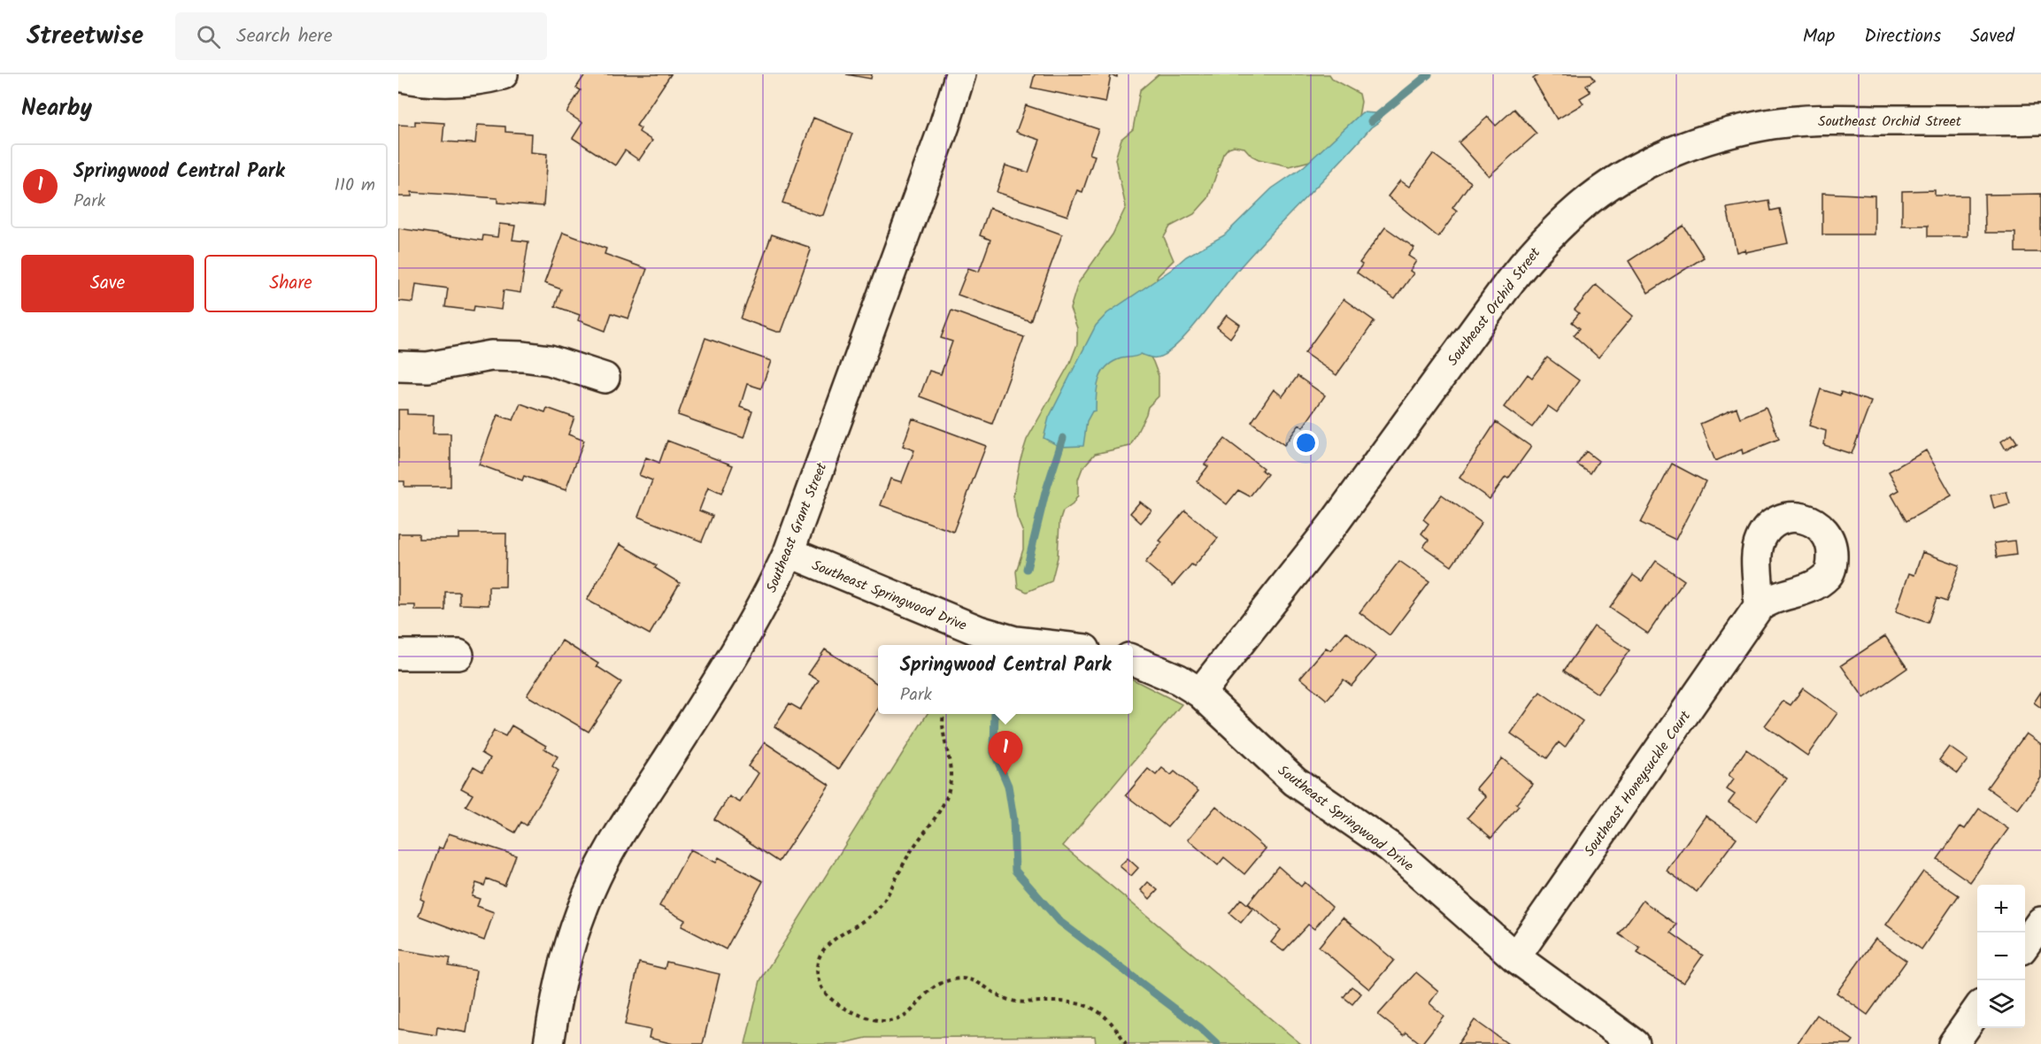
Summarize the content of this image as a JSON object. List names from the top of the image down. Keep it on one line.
{"streets":{"street":["Southeast Orchid Street","Southeast Grant Street","Southeast Springwood Drive","Southeast Honeysuckle Court"]},"crossings":[["Southeast Orchid Street","Southeast Springwood Drive"],["Southeast Grant Street","Southeast Springwood Drive"],["Southeast Springwood Drive","Southeast Honeysuckle Court"]],"page":{"header":"Streetwise","search":"Search here","nav":["Map","Directions","Saved"],"heading":"Nearby","list":[{"mark":"1","name":"Springwood Central Park","note":"Park","value":"110 m"}],"buttons":["Save","Share"],"popup":["Springwood Central Park","Park"],"pins":"1","map_buttons":["+","−"]}}
